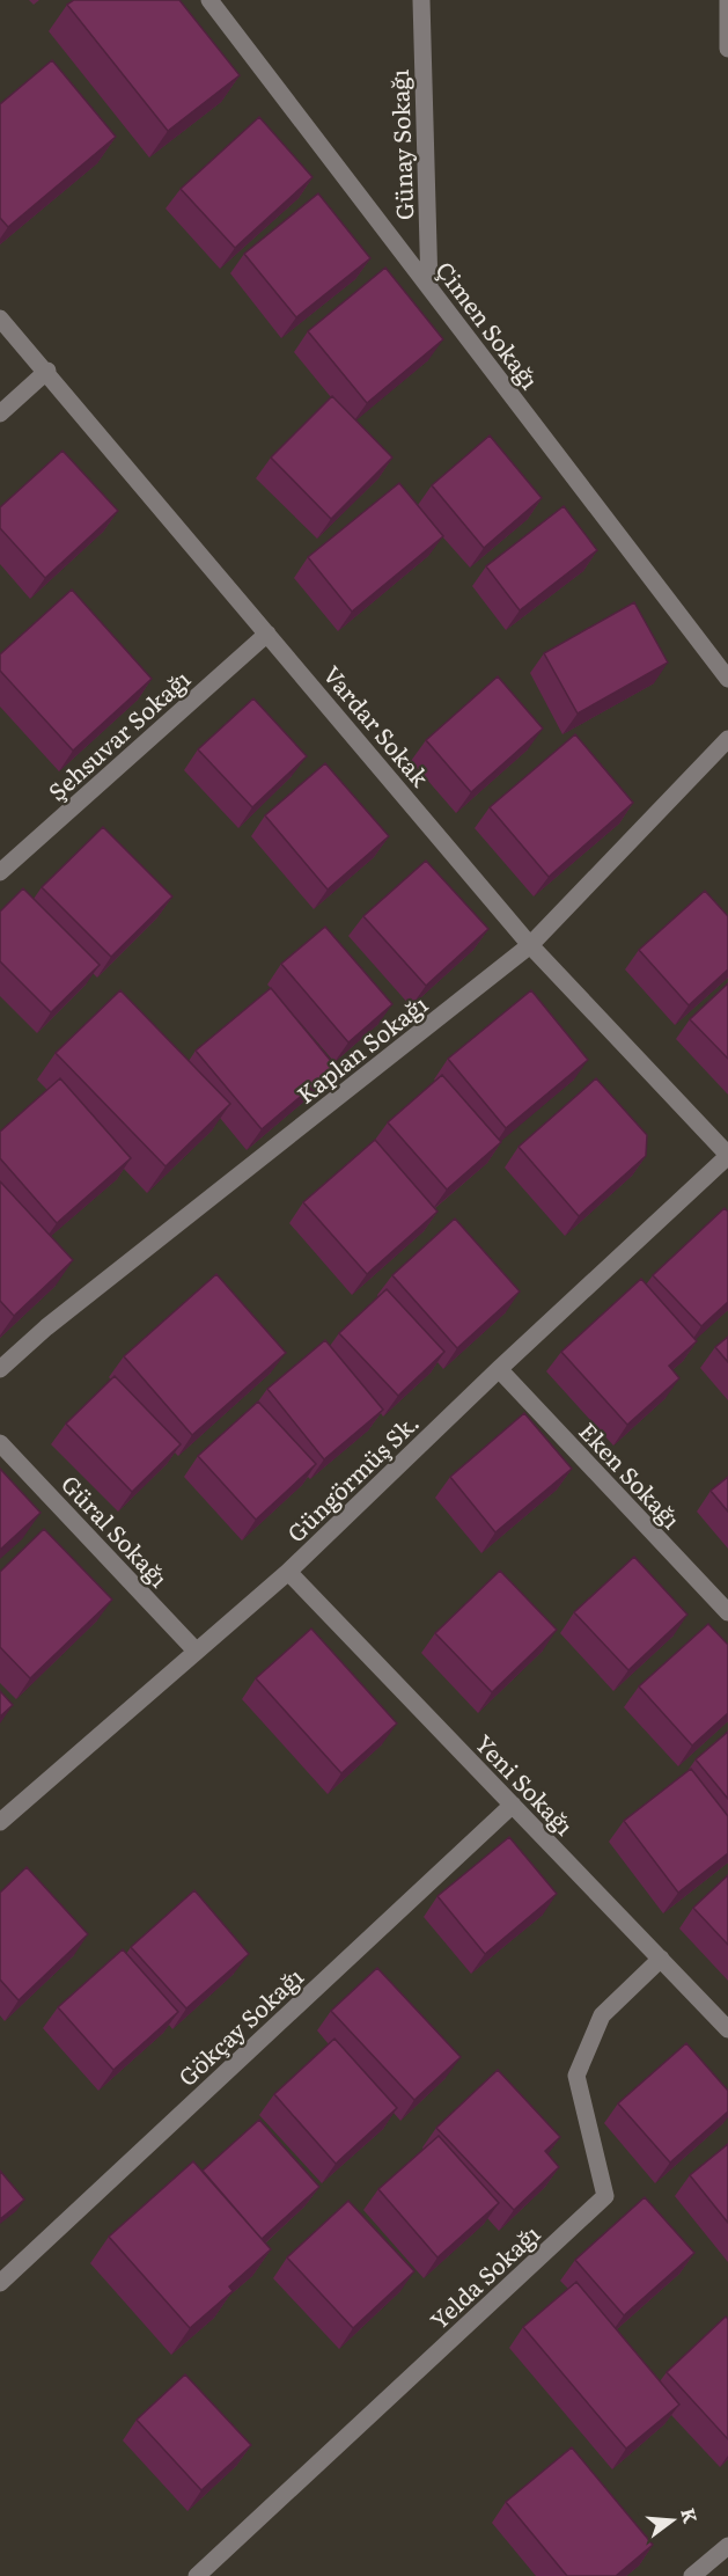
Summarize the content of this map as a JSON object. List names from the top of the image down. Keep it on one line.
{"streets":{"street":["Günay Sokağı","Çimen Sokağı","Vardar Sokak","Şehsuvar Sokağı","Kaplan Sokağı","Eken Sokağı","Güngörmüş Sk.","Güral Sokağı","Yeni Sokağı","Gökçay Sokağı","Yelda Sokağı"]},"crossings":[["Günay Sokağı","Çimen Sokağı"],["Vardar Sokak","Şehsuvar Sokağı"],["Vardar Sokak","Kaplan Sokağı"],["Vardar Sokak","Güngörmüş Sk."],["Eken Sokağı","Güngörmüş Sk."],["Güngörmüş Sk.","Güral Sokağı"],["Güngörmüş Sk.","Yeni Sokağı"],["Yeni Sokağı","Gökçay Sokağı"],["Yeni Sokağı","Yelda Sokağı"]],"north":"right"}
